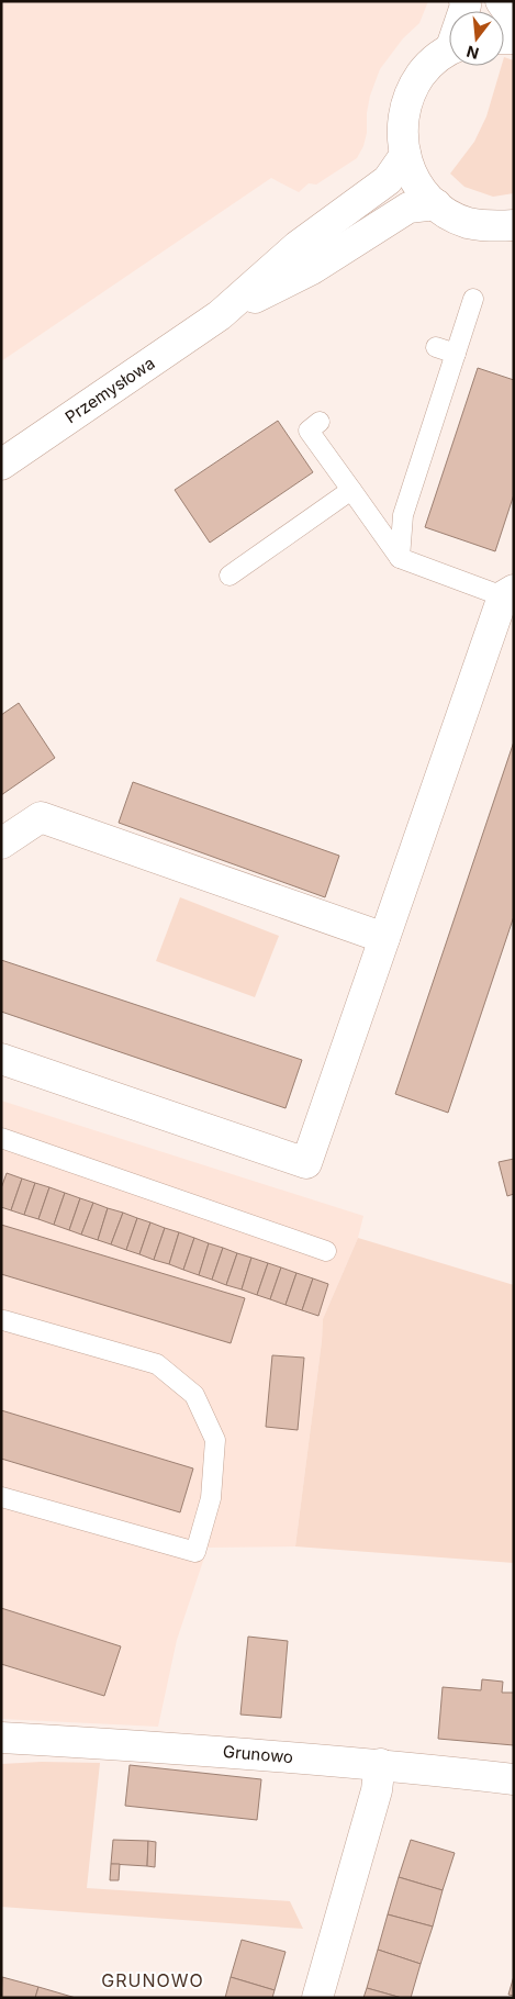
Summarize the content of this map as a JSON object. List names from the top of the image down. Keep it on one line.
{"streets":{"street":["Przemysłowa","Grunowo"]},"districts":["GRUNOWO"],"north":"bottom"}
